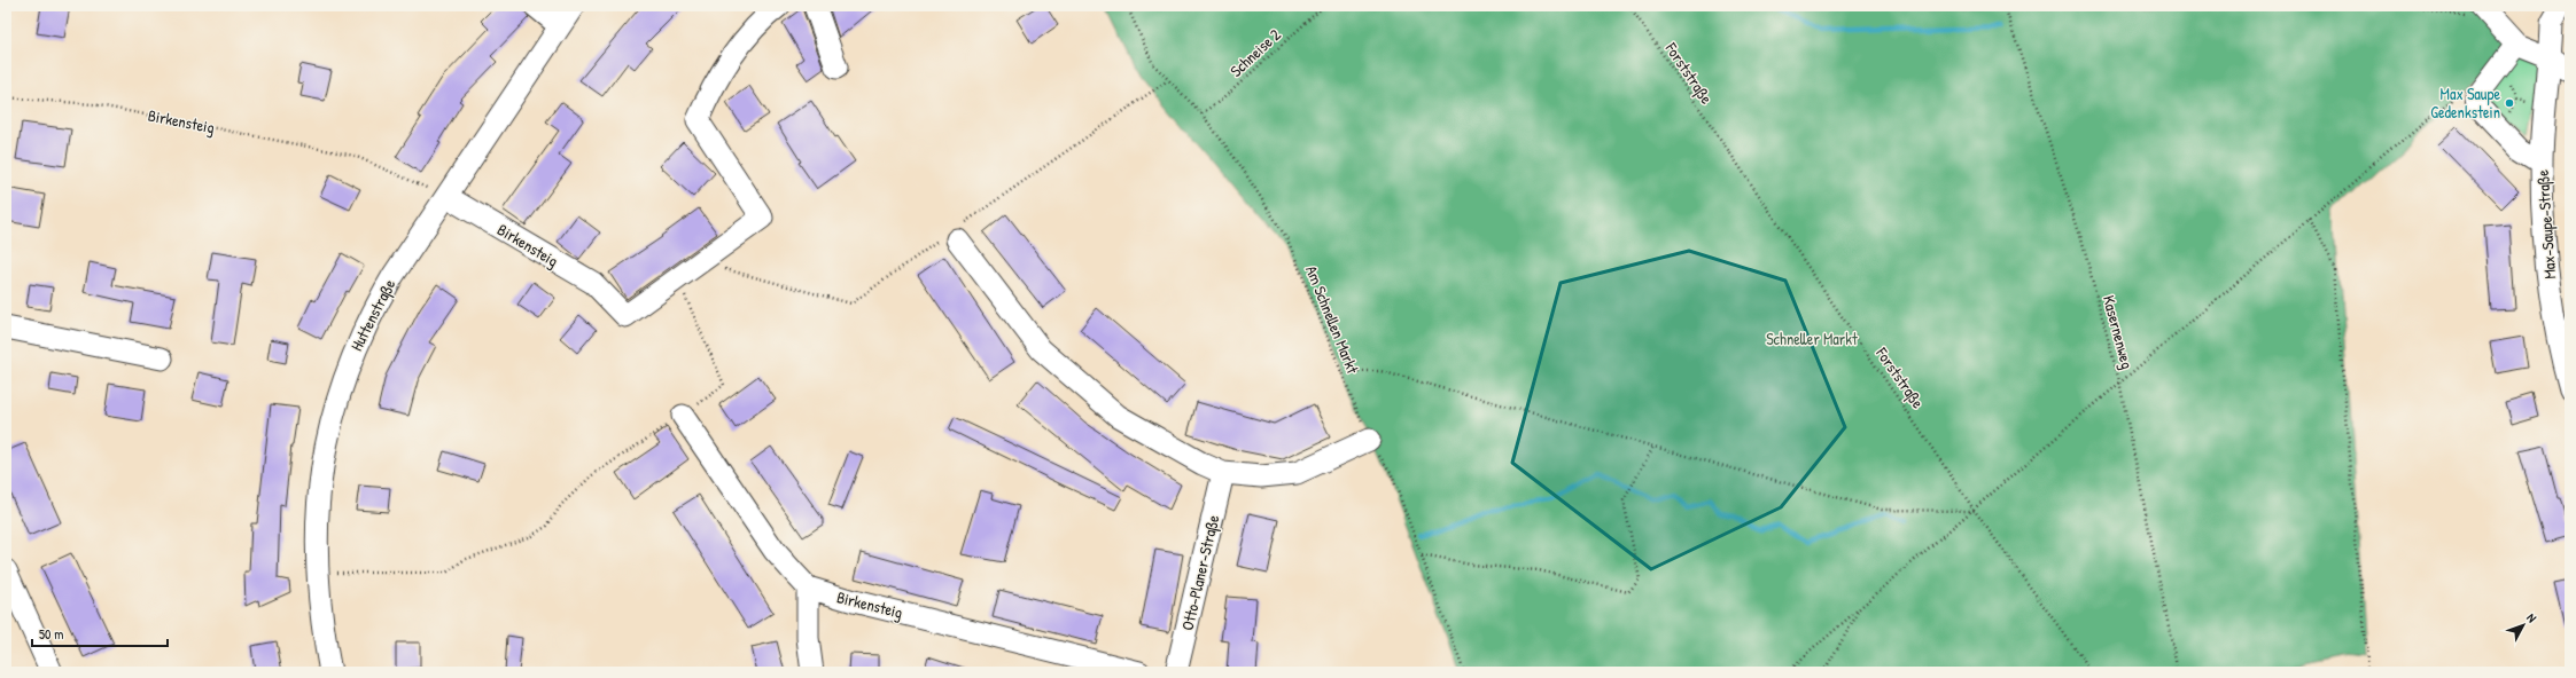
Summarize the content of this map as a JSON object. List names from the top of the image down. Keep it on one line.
{"streets":{"street":["Birkensteig","Max-Saupe-Straße","Huttenstraße","Otto-Planer-Straße"],"path":["Schneise 2","Forststraße","Am Schnellen Markt","Kasernenweg"]},"crossings":[["Schneise 2","Am Schnellen Markt"],["Birkensteig","Huttenstraße"]],"parks":["Schneller Markt"],"places":["Max Saupe Gedenkstein"],"scale_bar":"50 m","north":"top right"}
